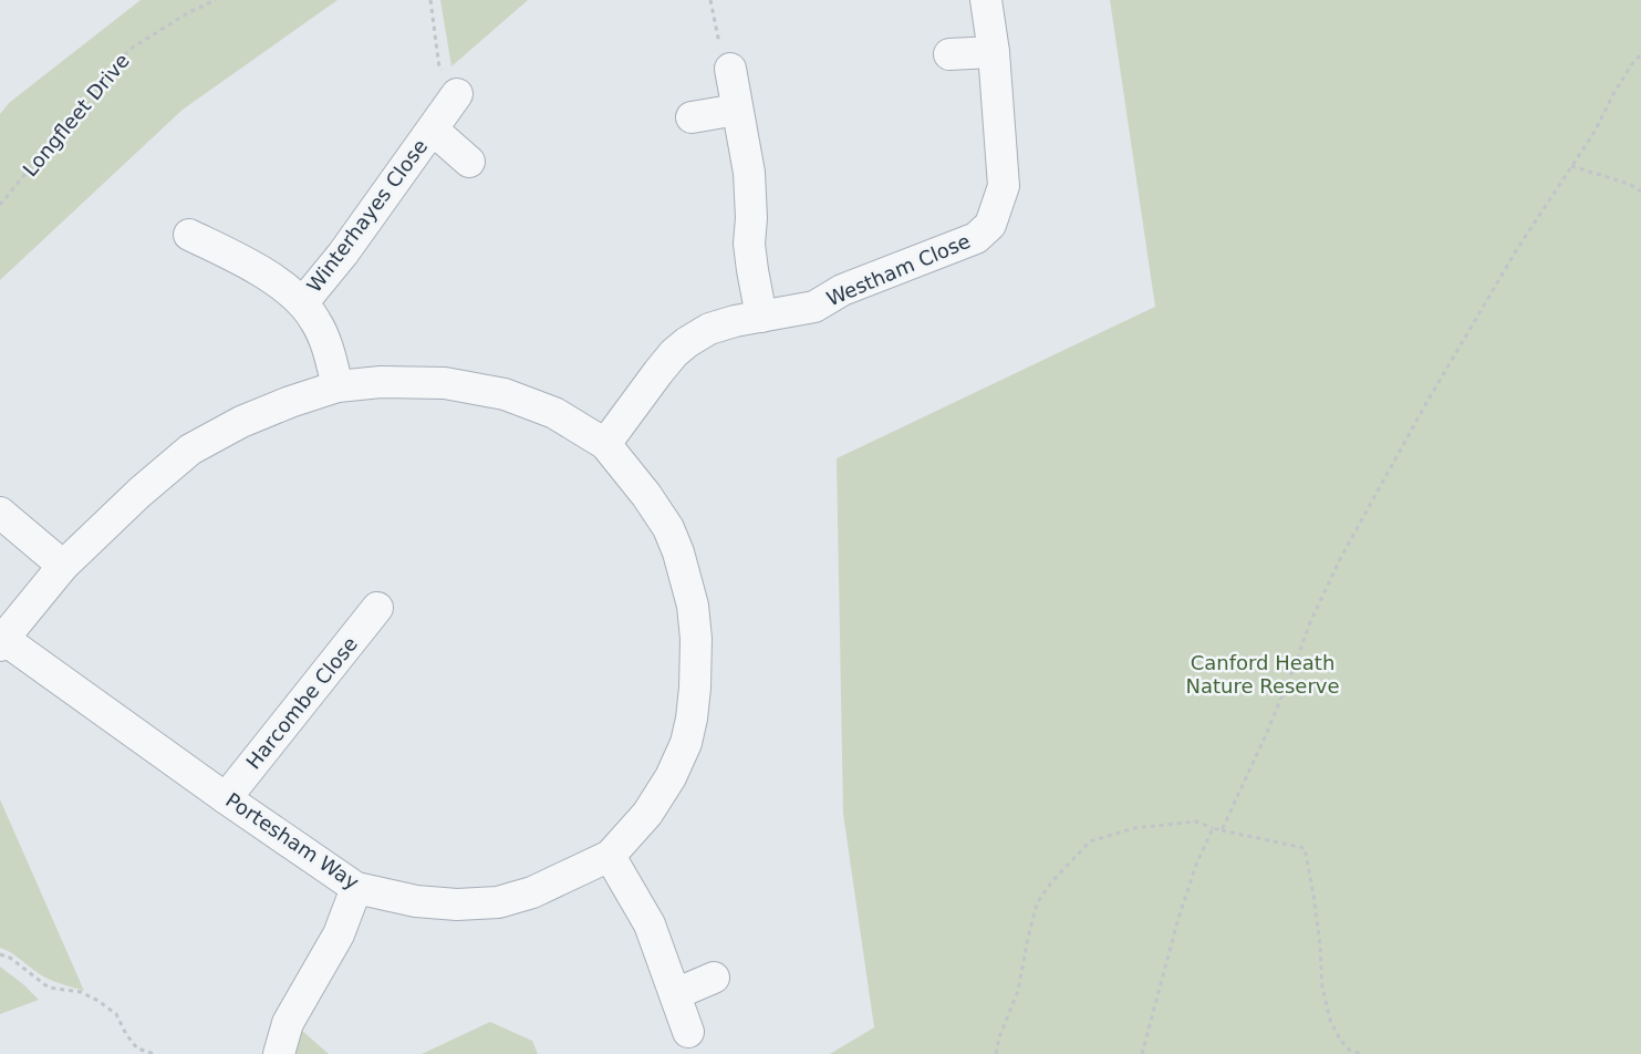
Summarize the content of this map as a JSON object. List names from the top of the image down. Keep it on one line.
{"streets":{"street":["Winterhayes Close","Westham Close","Harcombe Close","Portesham Way"],"path":["Longfleet Drive"]},"crossings":[["Winterhayes Close","Portesham Way"],["Westham Close","Portesham Way"],["Harcombe Close","Portesham Way"]],"parks":["Canford Heath Nature Reserve"]}
